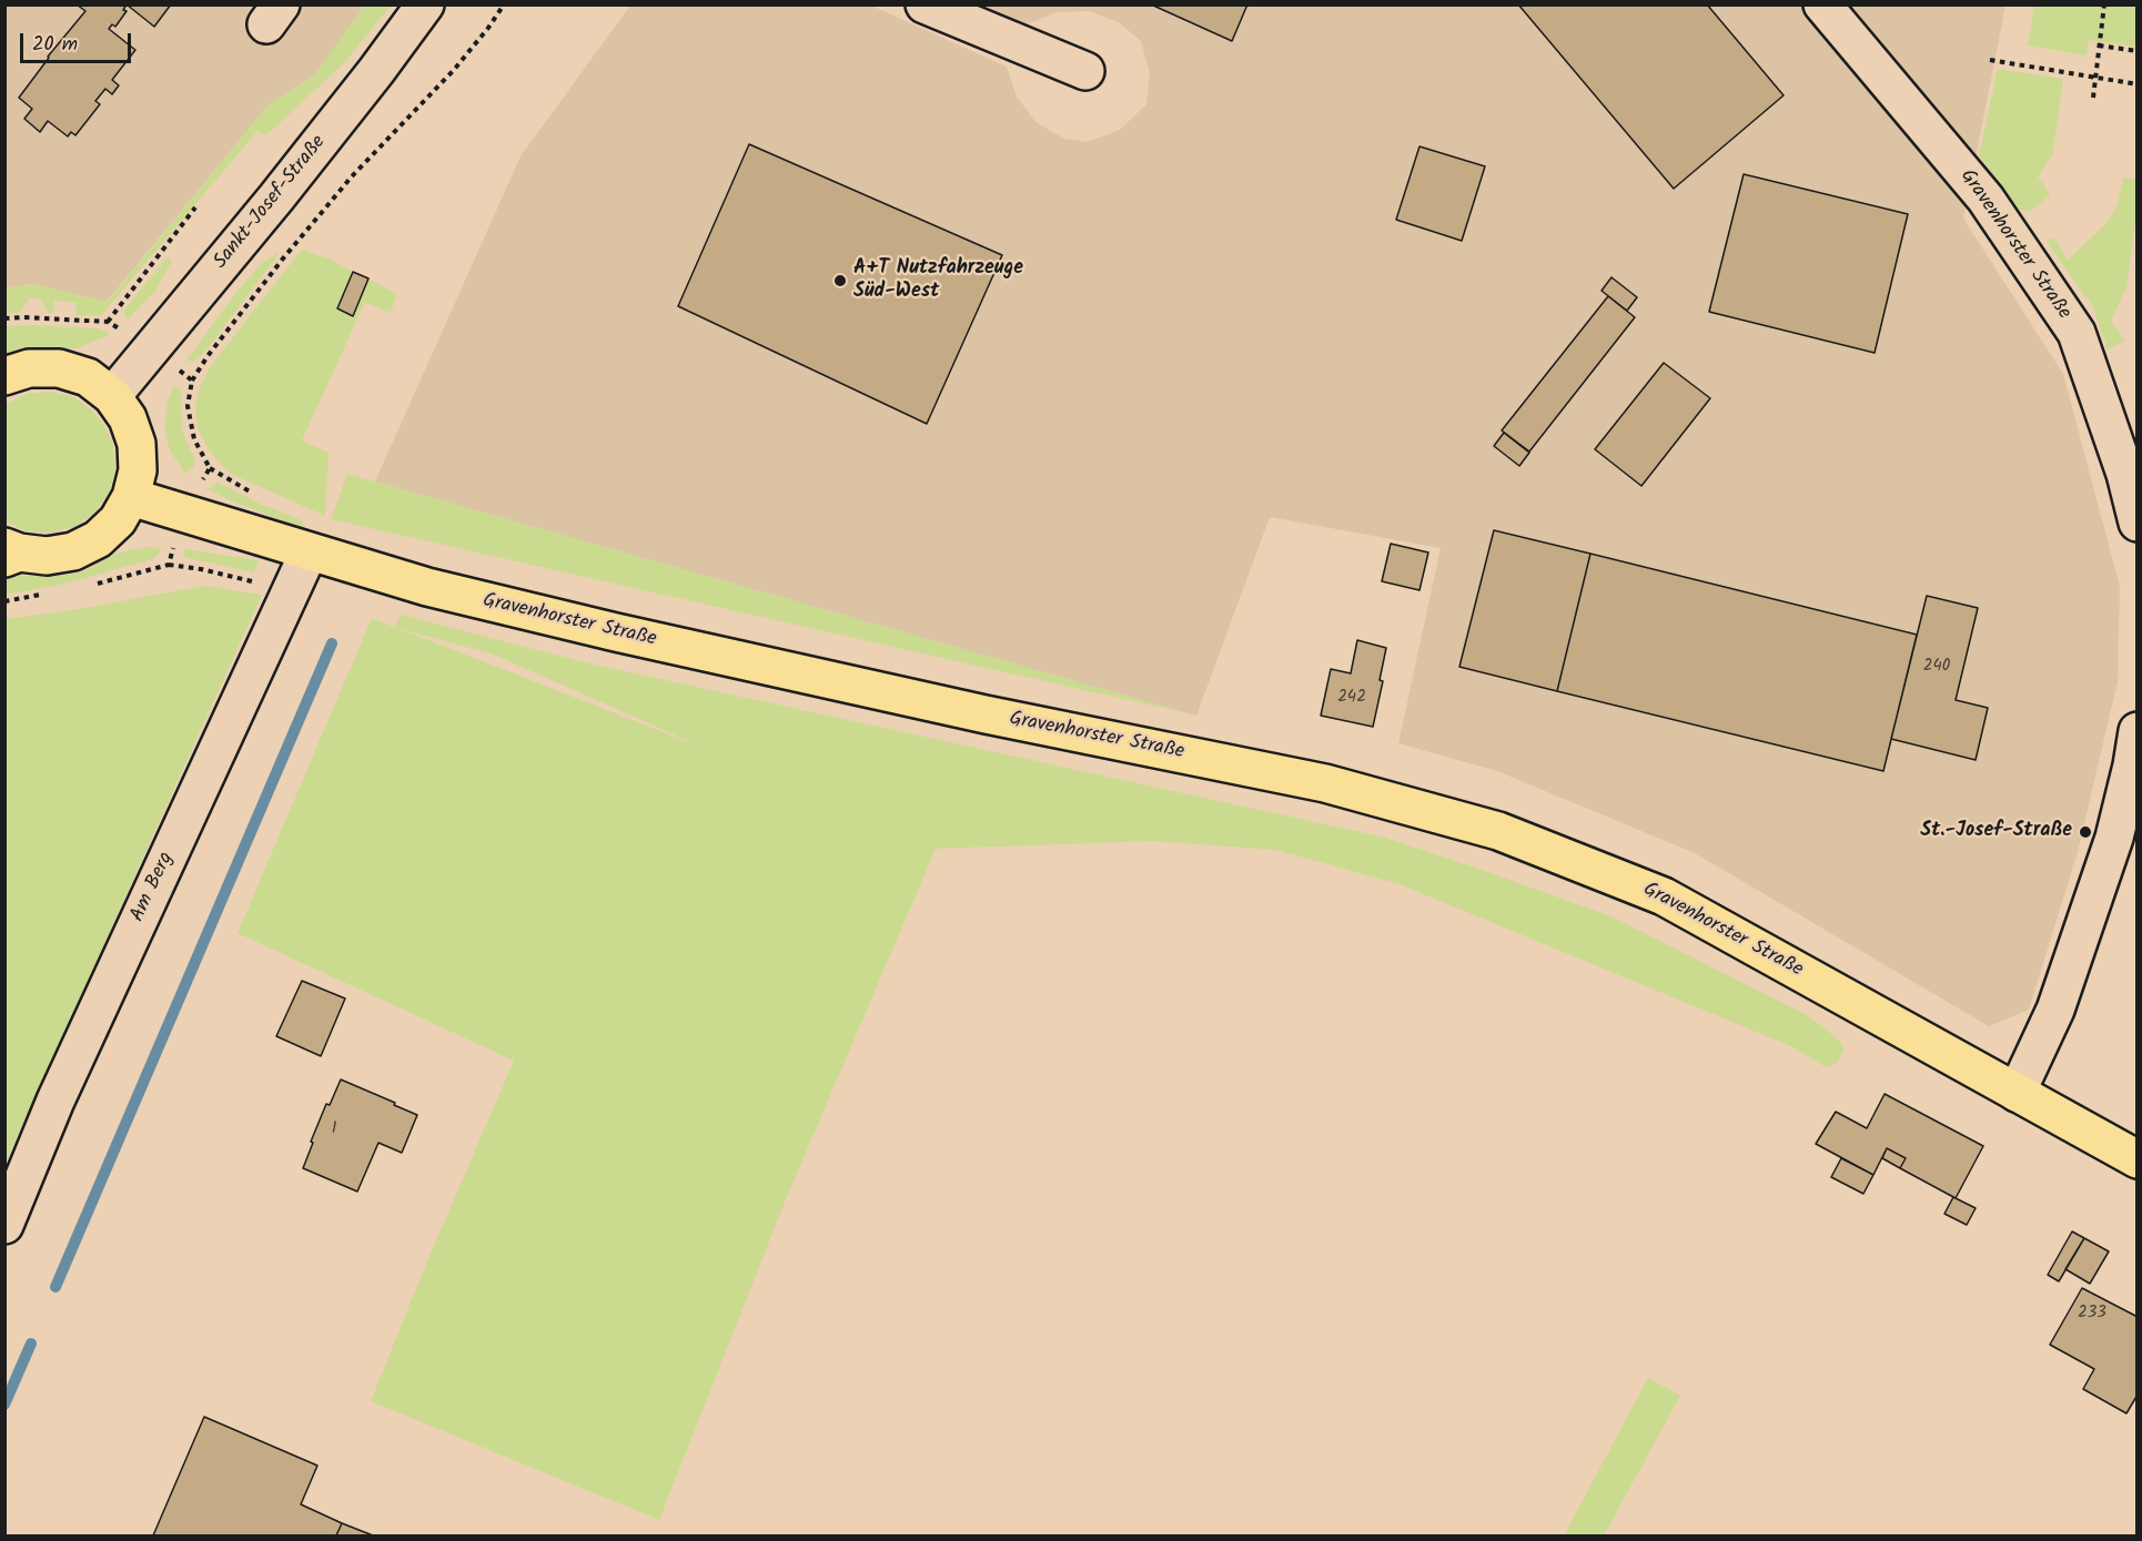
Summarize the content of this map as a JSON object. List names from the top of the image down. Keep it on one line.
{"streets":{"main road":["Gravenhorster Straße"],"street":["Sankt-Josef-Straße","Am Berg"]},"crossings":[["Gravenhorster Straße","Am Berg"]],"places":["A+T Nutzfahrzeuge Süd-West","St.-Josef-Straße"],"house_numbers":["240","242","1","233"],"scale_bar":"20 m"}
